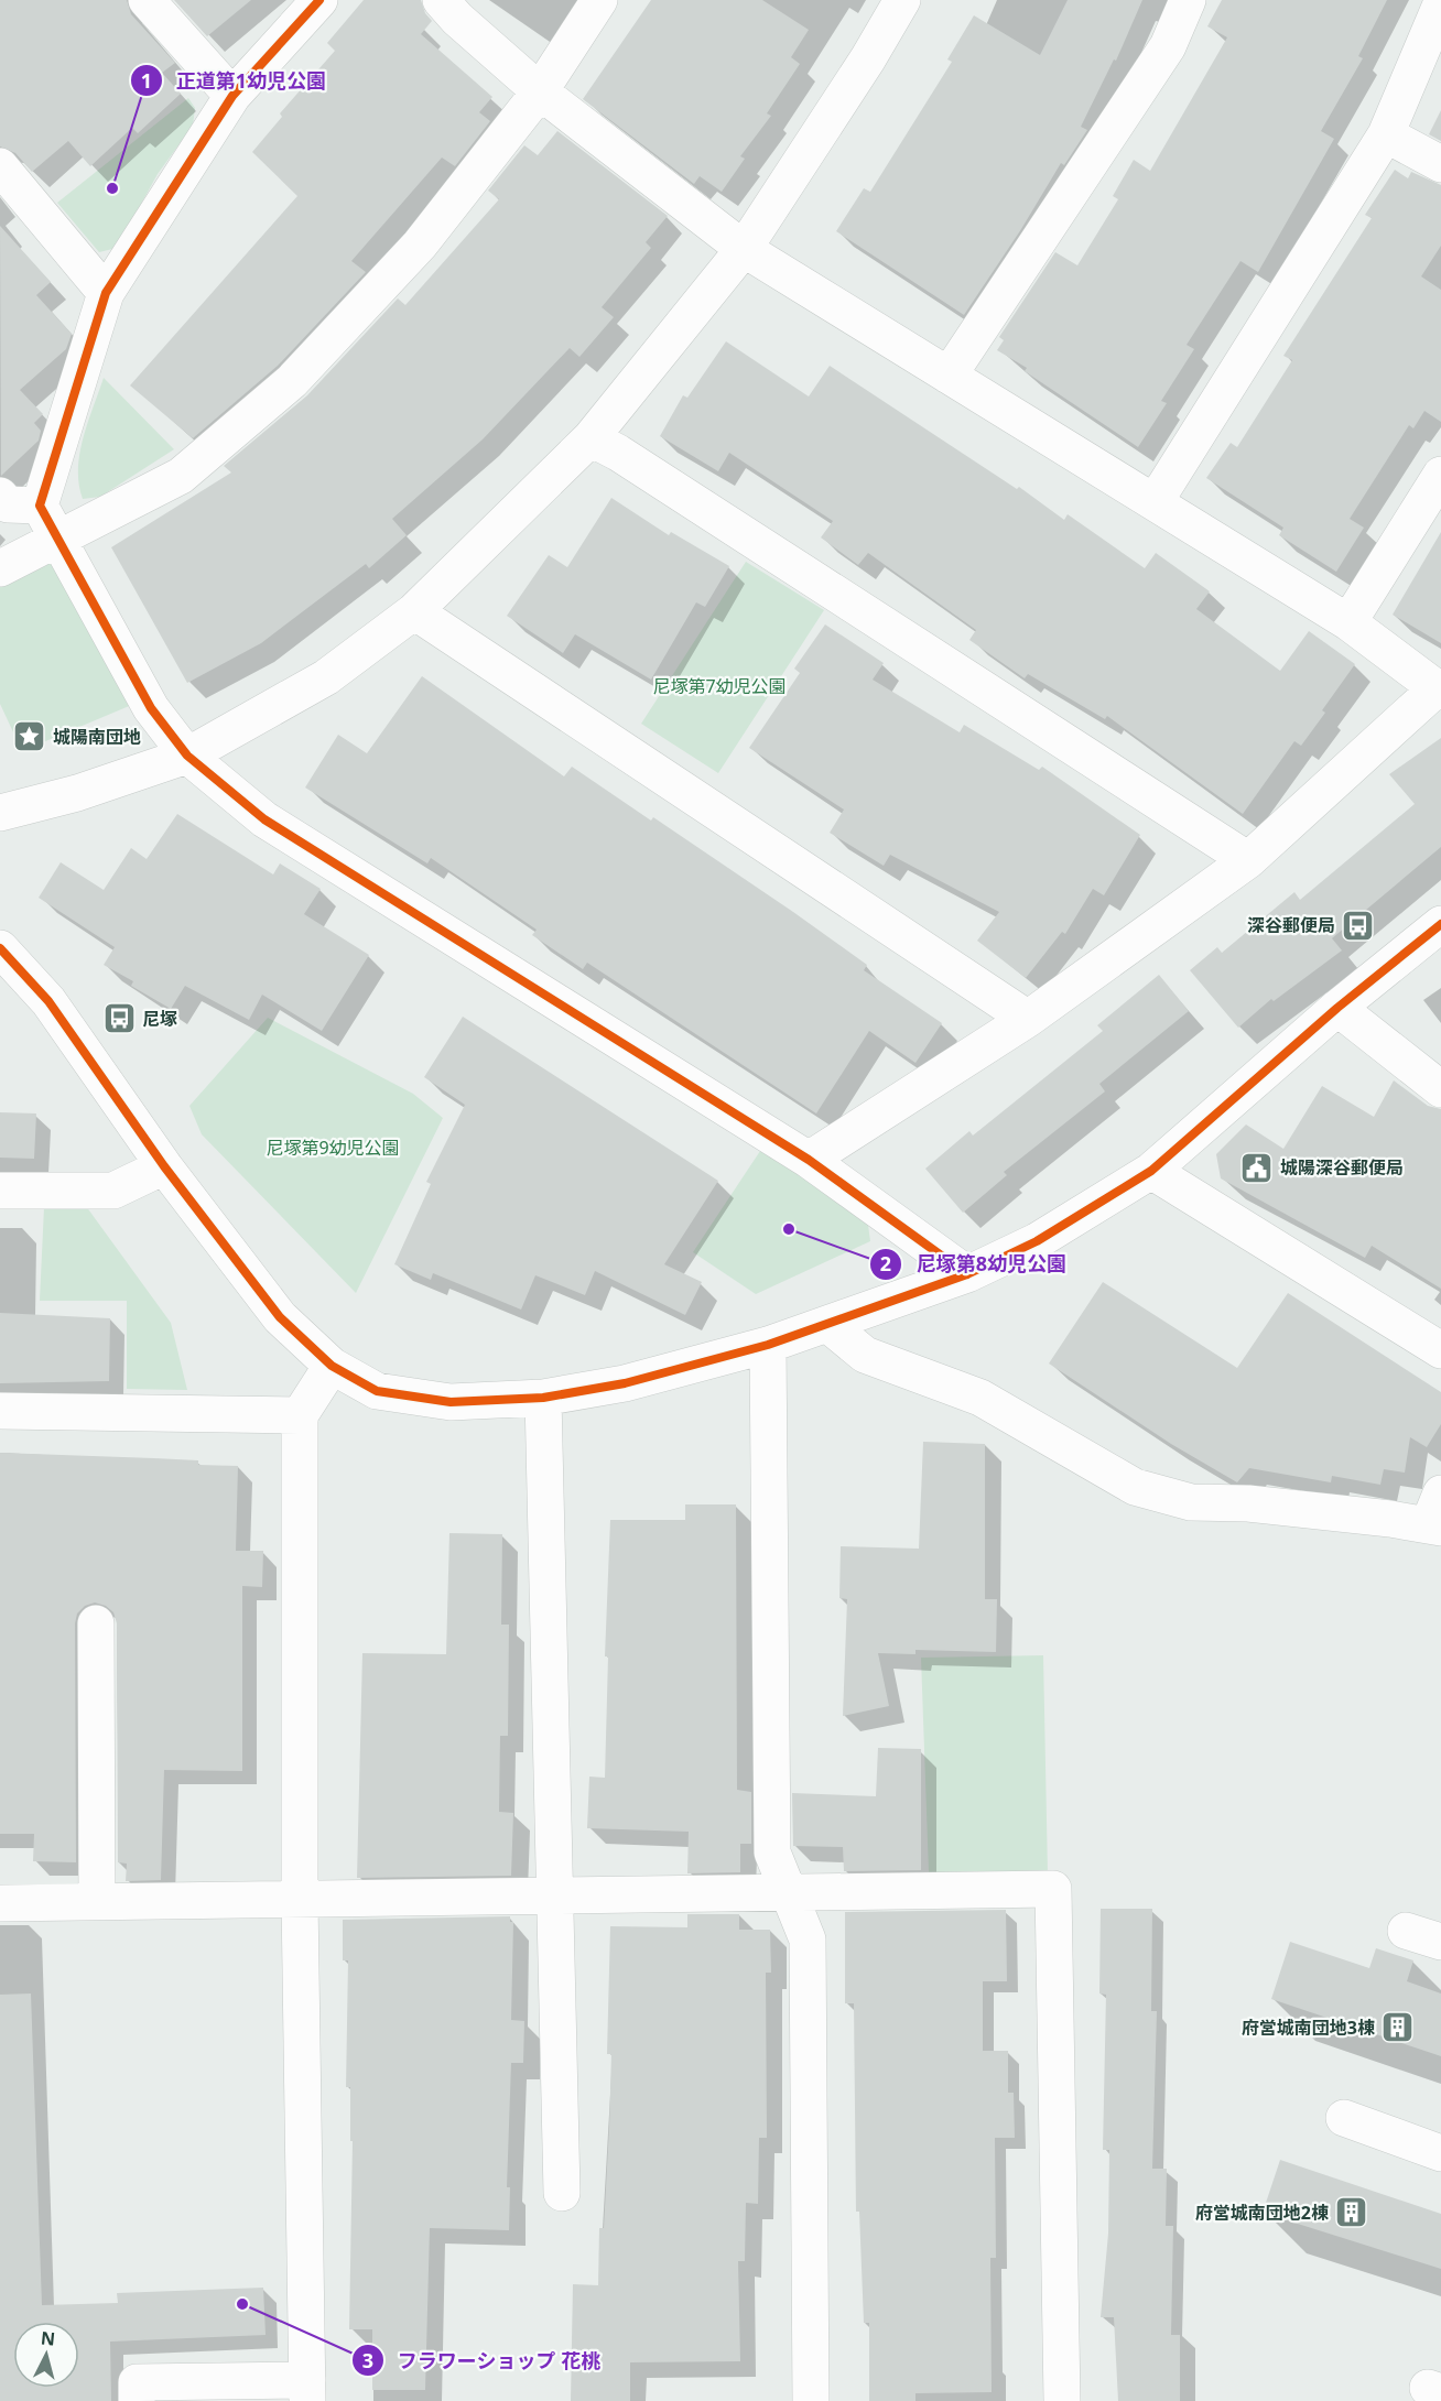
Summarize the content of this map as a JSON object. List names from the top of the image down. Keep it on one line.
{"parks":["尼塚第7幼児公園","尼塚第9幼児公園"],"places":{"other":["正道第1幼児公園","尼塚第8幼児公園","フラワーショップ 花桃"],"place":["城陽南団地"],"bus stop":["深谷郵便局","尼塚"],"public building":["城陽深谷郵便局"],"building":["府営城南団地3棟","府営城南団地2棟"]},"north":"top"}
